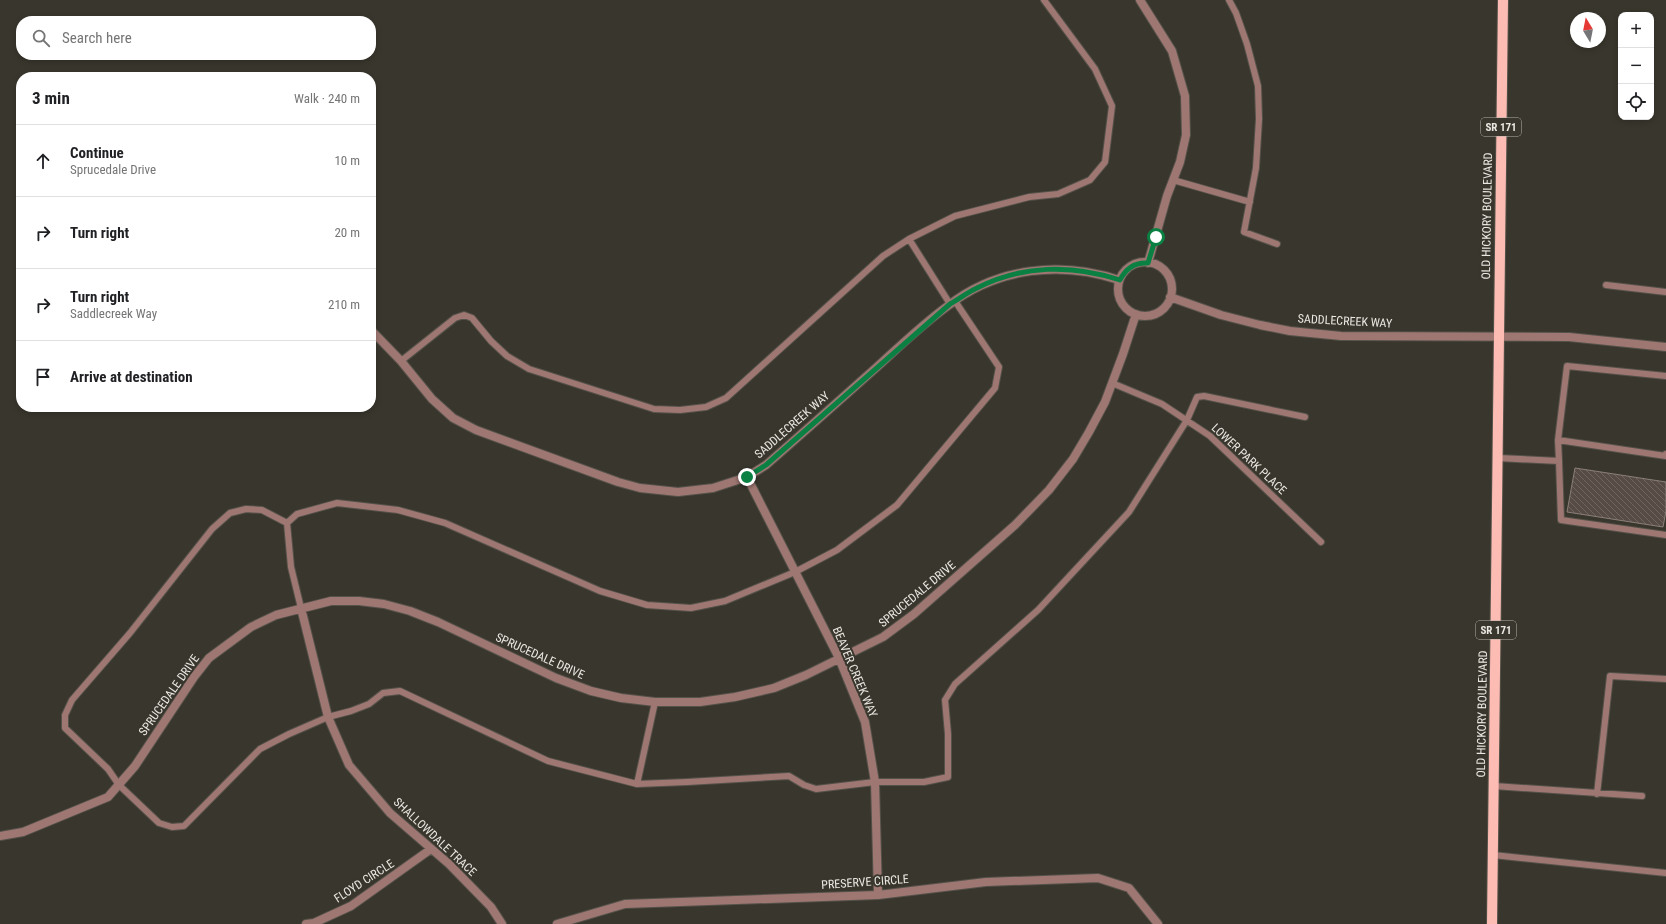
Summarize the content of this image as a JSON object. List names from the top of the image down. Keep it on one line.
{"streets":{"main road":["SR 171","OLD HICKORY BOULEVARD"],"street":["SADDLECREEK WAY","SPRUCEDALE DRIVE","BEAVER CREEK WAY","SHALLOWDALE TRACE","FLOYD CIRCLE","PRESERVE CIRCLE"],"lane":["LOWER PARK PLACE"]},"crossings":[["OLD HICKORY BOULEVARD","SADDLECREEK WAY"],["SADDLECREEK WAY","SPRUCEDALE DRIVE"],["SADDLECREEK WAY","BEAVER CREEK WAY"],["LOWER PARK PLACE","SPRUCEDALE DRIVE"],["SPRUCEDALE DRIVE","BEAVER CREEK WAY"],["SPRUCEDALE DRIVE","SHALLOWDALE TRACE"],["BEAVER CREEK WAY","PRESERVE CIRCLE"],["SHALLOWDALE TRACE","FLOYD CIRCLE"]],"north":"top","page":{"map_buttons":["+","−"],"search":"Search here","heading":["3 min","Walk · 240 m"],"list":[["Continue","Sprucedale Drive","10 m"],["Turn right","20 m"],["Turn right","Saddlecreek Way","210 m"],"Arrive at destination"]}}
